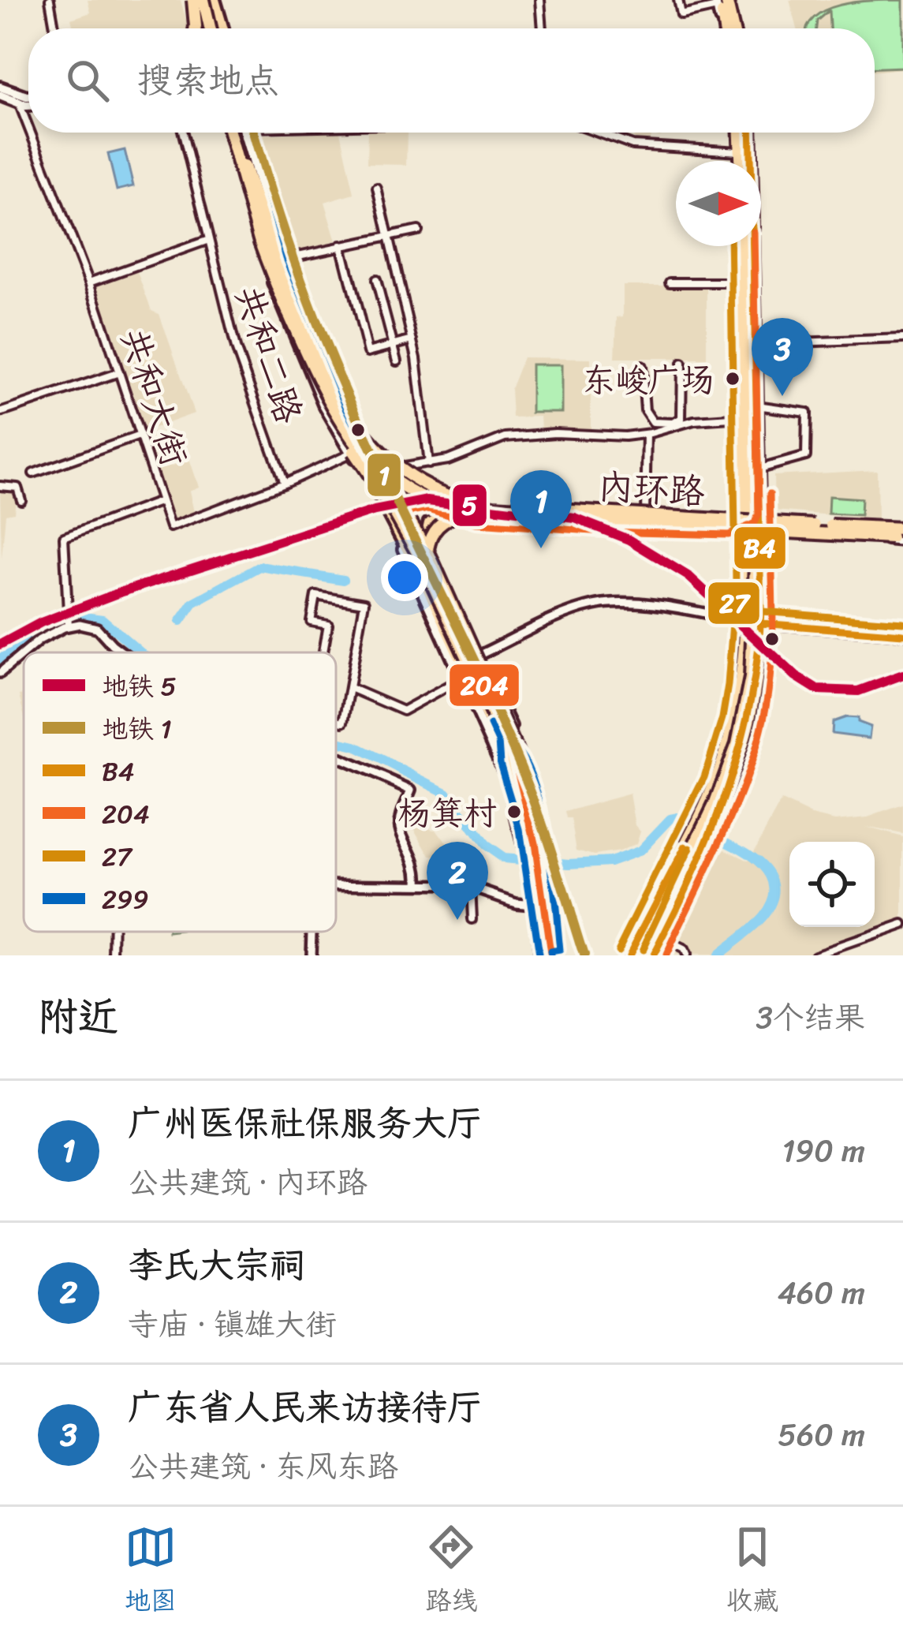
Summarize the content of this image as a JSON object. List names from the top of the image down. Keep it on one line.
{"streets":{"highway":["内环路"],"street":["共和二路","共和大街"]},"crossings":[["共和二路","共和大街"]],"places":["东峻广场","杨箕村"],"lines":["metro line 1","transit line B4","transit line 299","transit line 204","transit line 27","metro line 5"],"legend":["地铁 5","地铁 1","B4","204","27","299"],"north":"right","page":{"search":"搜索地点","pins":["3","1","2"],"heading":["附近","3个结果"],"list":[{"mark":"1","name":"广州医保社保服务大厅","note":"公共建筑 · 内环路","value":"190 m"},{"mark":"2","name":"李氏大宗祠","note":"寺庙 · 镇雄大街","value":"460 m"},{"mark":"3","name":"广东省人民来访接待厅","note":"公共建筑 · 东风东路","value":"560 m"}],"nav":["地图","路线","收藏"]}}
